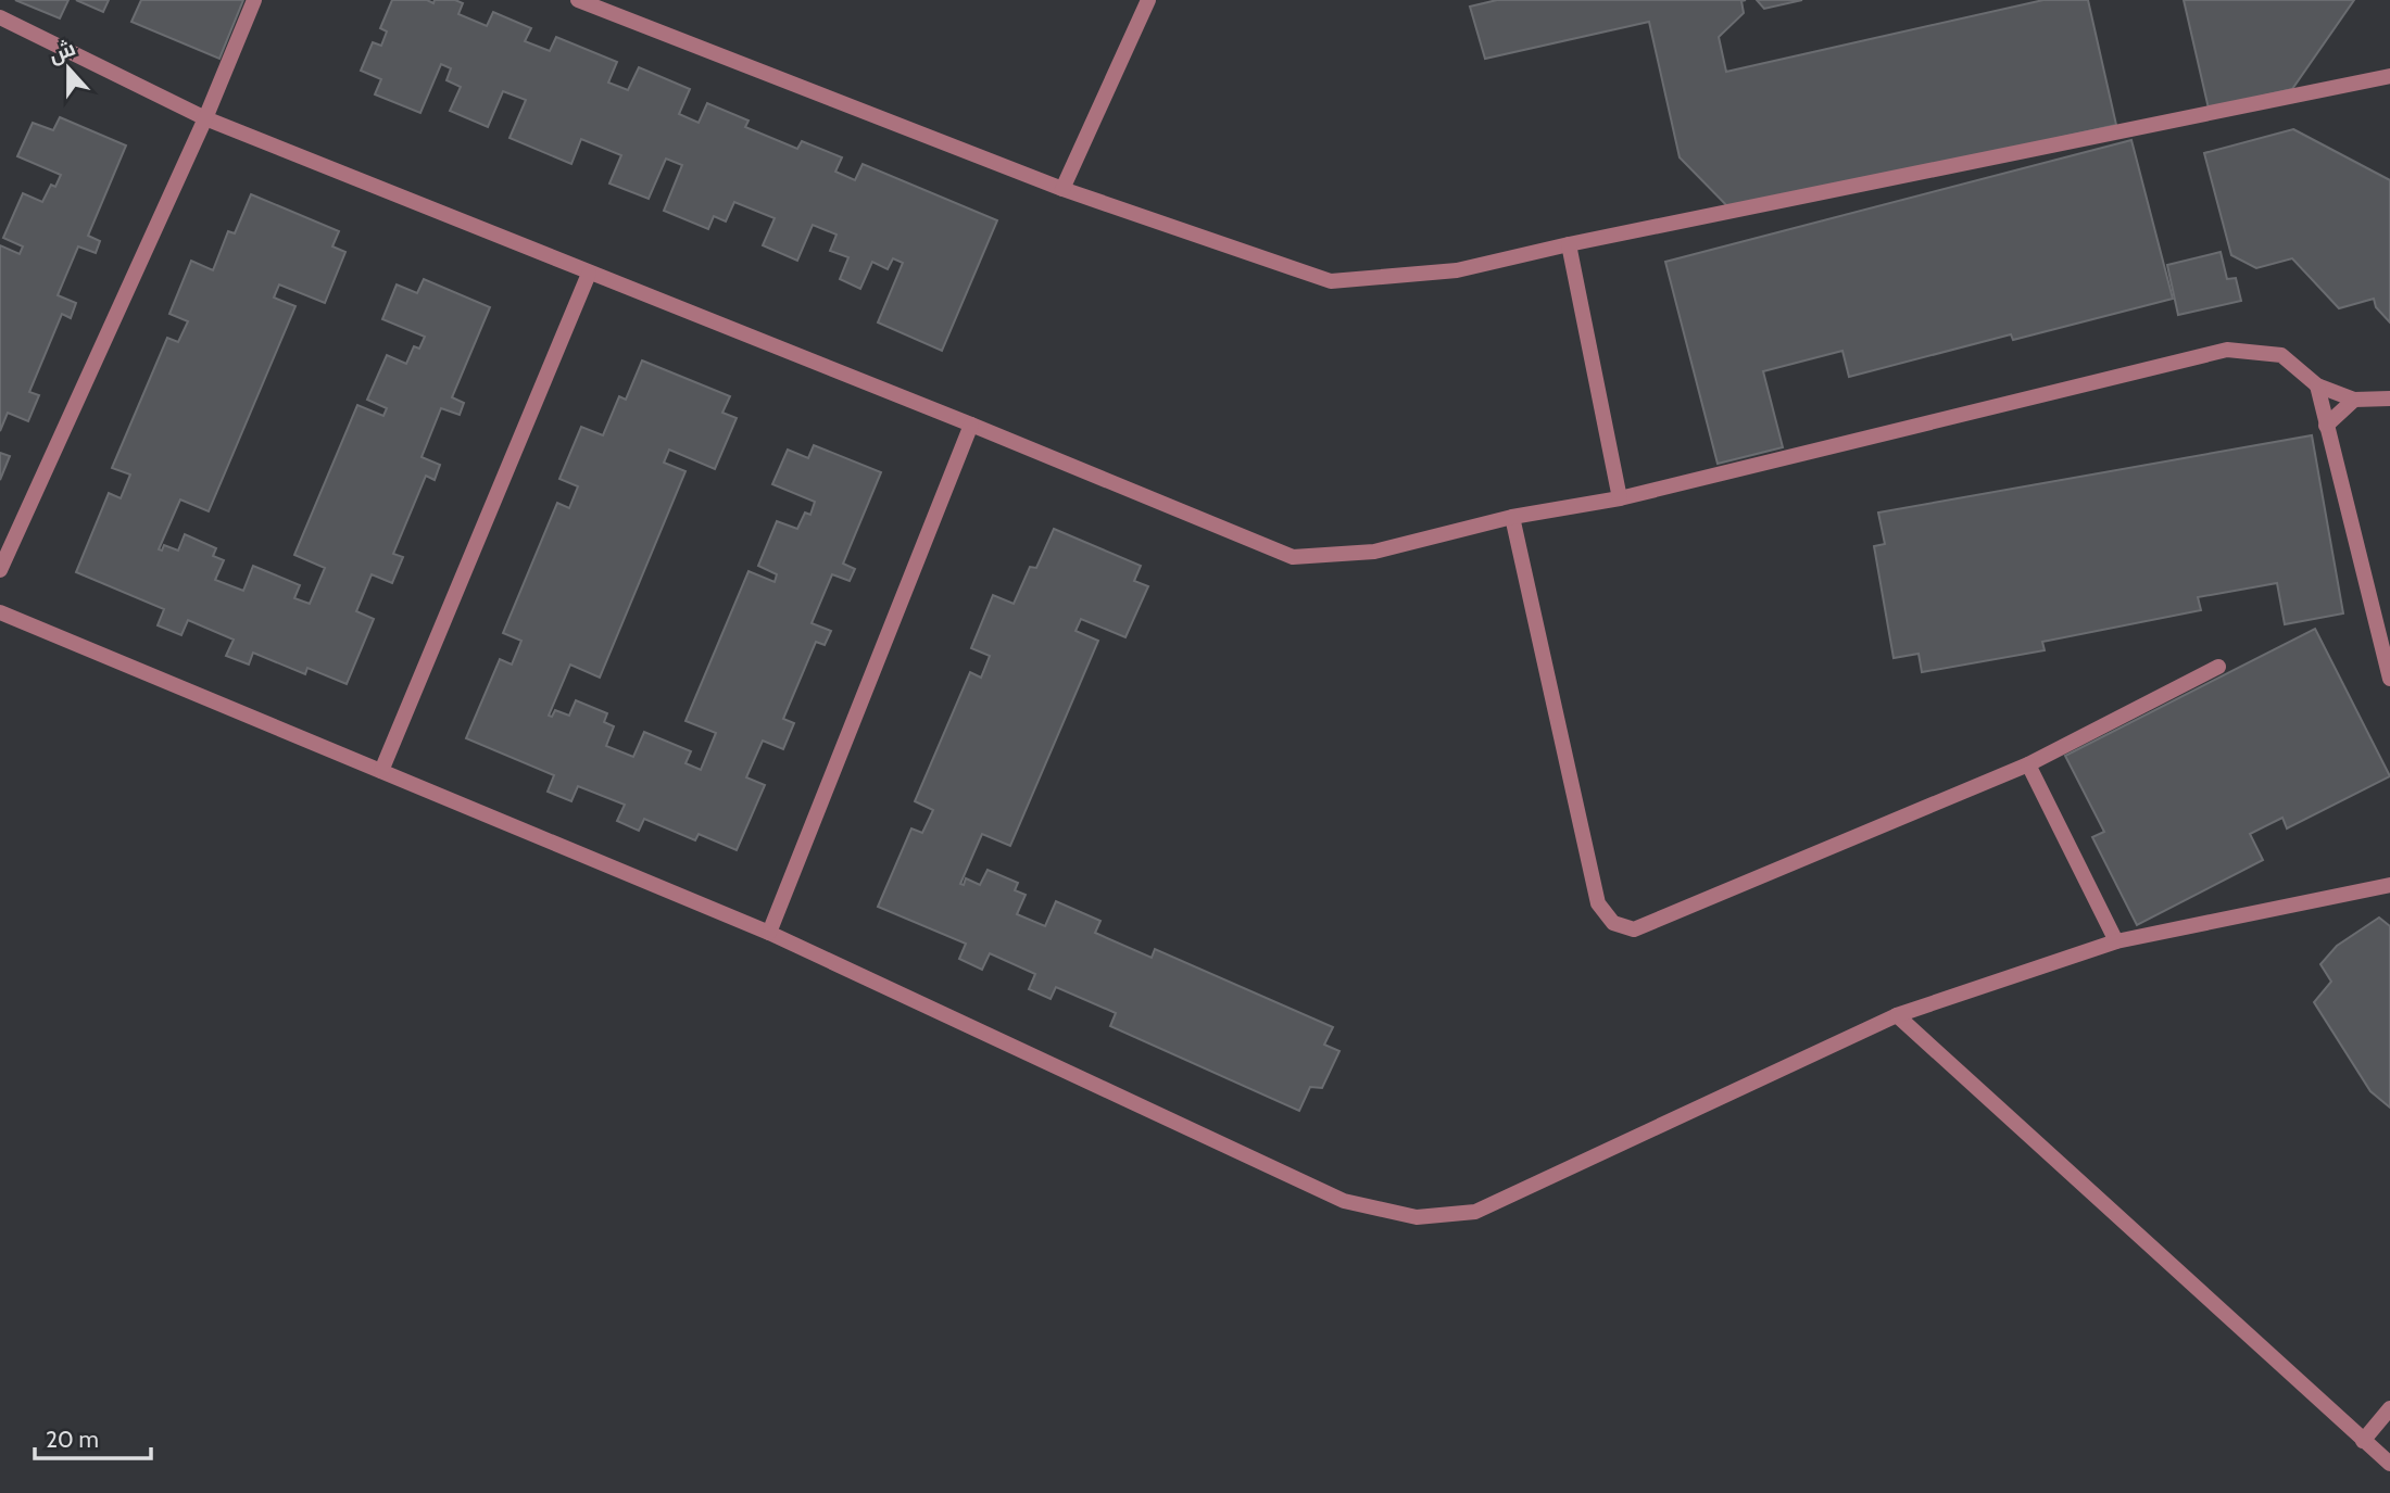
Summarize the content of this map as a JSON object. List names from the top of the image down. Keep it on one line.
{"scale_bar":"20 m","north":"top"}
